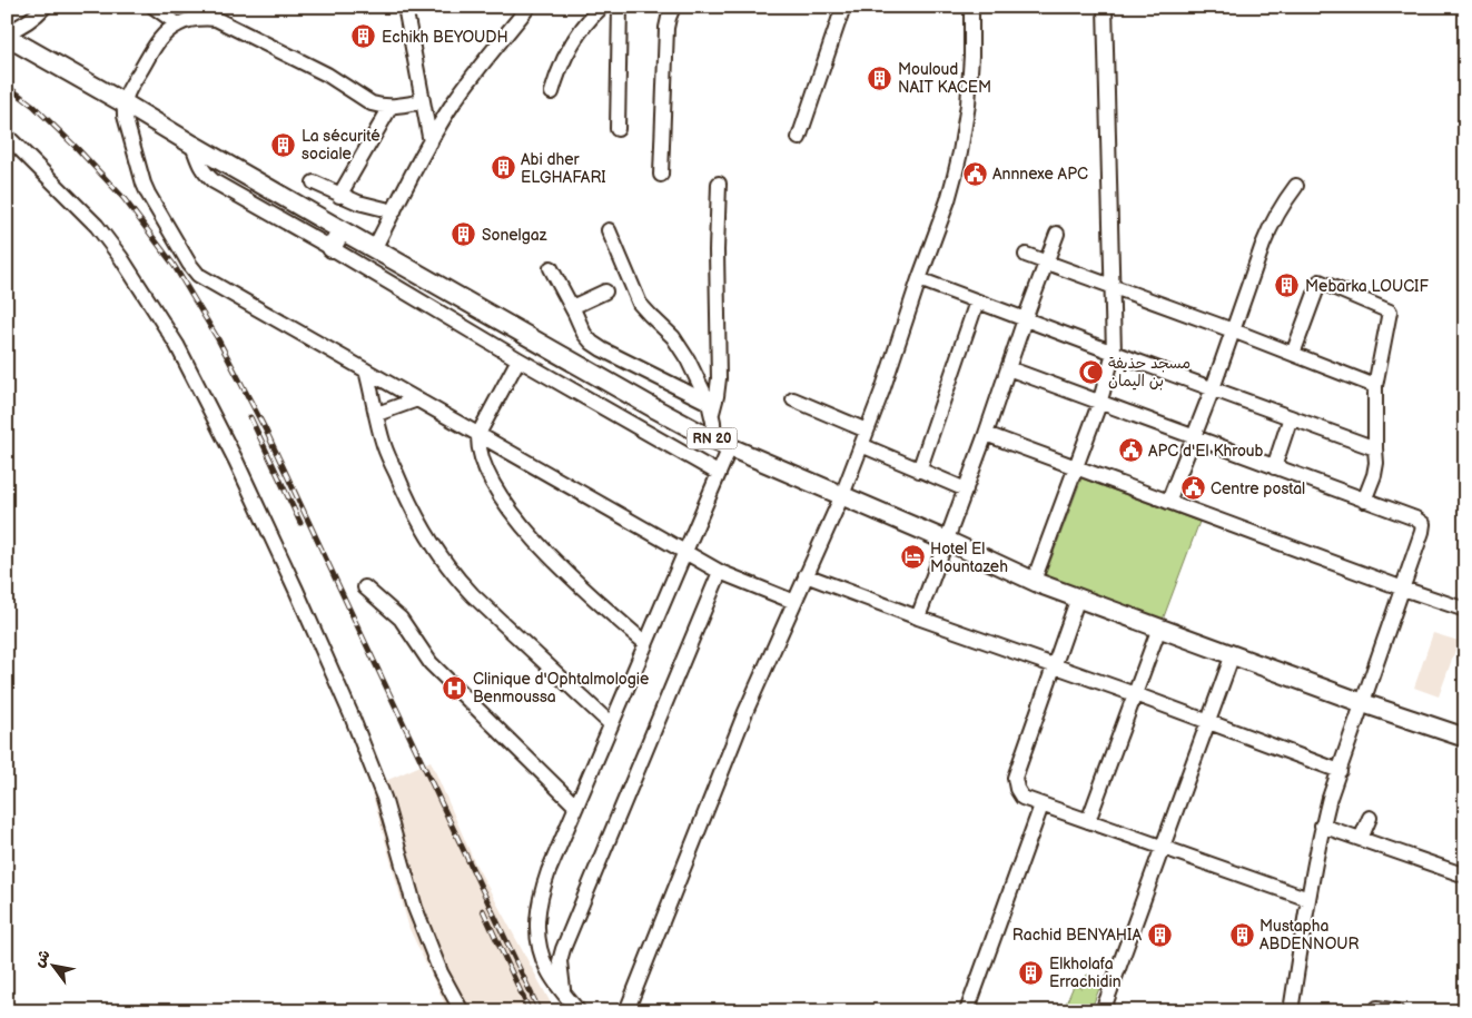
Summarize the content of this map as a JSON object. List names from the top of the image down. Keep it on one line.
{"streets":{"main road":["RN 20"]},"places":{"building":["Echikh BEYOUDH","Mouloud NAIT KACEM","La sécurité sociale","Abi dher ELGHAFARI","Sonelgaz","Mebarka LOUCIF","Rachid BENYAHIA","Mustapha ABDENNOUR","Elkholafa Errachidin"],"public building":["Annnexe APC","APC d'El Khroub","Centre postal"],"mosque":["مسجد حذيفة بن اليمان"],"hotel":["Hotel El Mountazeh"],"hospital":["Clinique d'Ophtalmologie Benmoussa"]},"north":"top left"}
